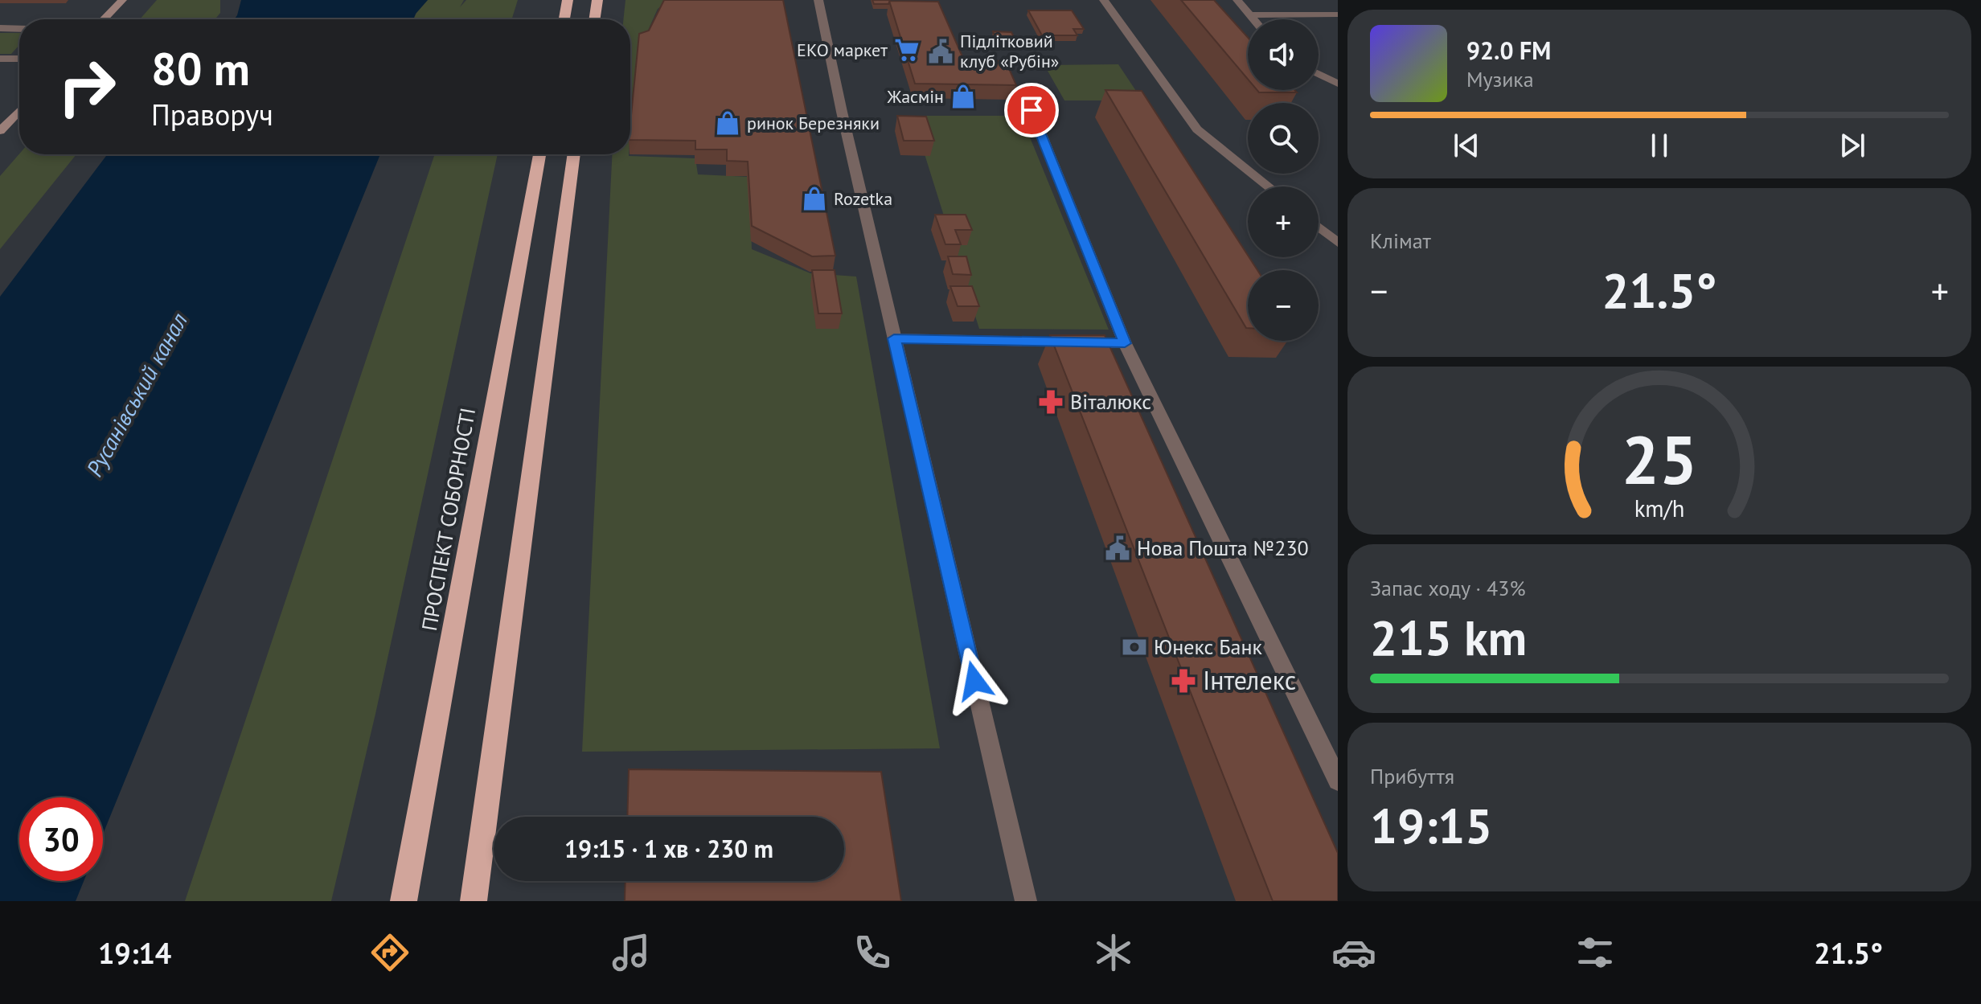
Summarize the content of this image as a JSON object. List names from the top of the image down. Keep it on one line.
{"streets":{"highway":["ПРОСПЕКТ СОБОРНОСТІ"]},"water":["Русанівський канал"],"places":{"supermarket":["ЕКО маркет"],"public building":["Підлітковий клуб «Рубін»","Нова Пошта №230"],"shop":["Жасмін","ринок Березняки","Rozetka"],"pharmacy":["Віталюкс","Інтелекс"],"bank":["Юнекс Банк"]},"page":{"map_buttons":["+","−"],"turn":["80 m","Праворуч"],"song":["92.0 FM","Музика"],"tile":["Клімат",["Запас ходу · 43%","215 km"],["Прибуття","19:15"]],"heat":["−","21.5°","+"],"limit":"30","trip":"19:15 · 1 хв · 230 m","tabs":["19:14","21.5°"],"gauge":["25","km/h"]}}
